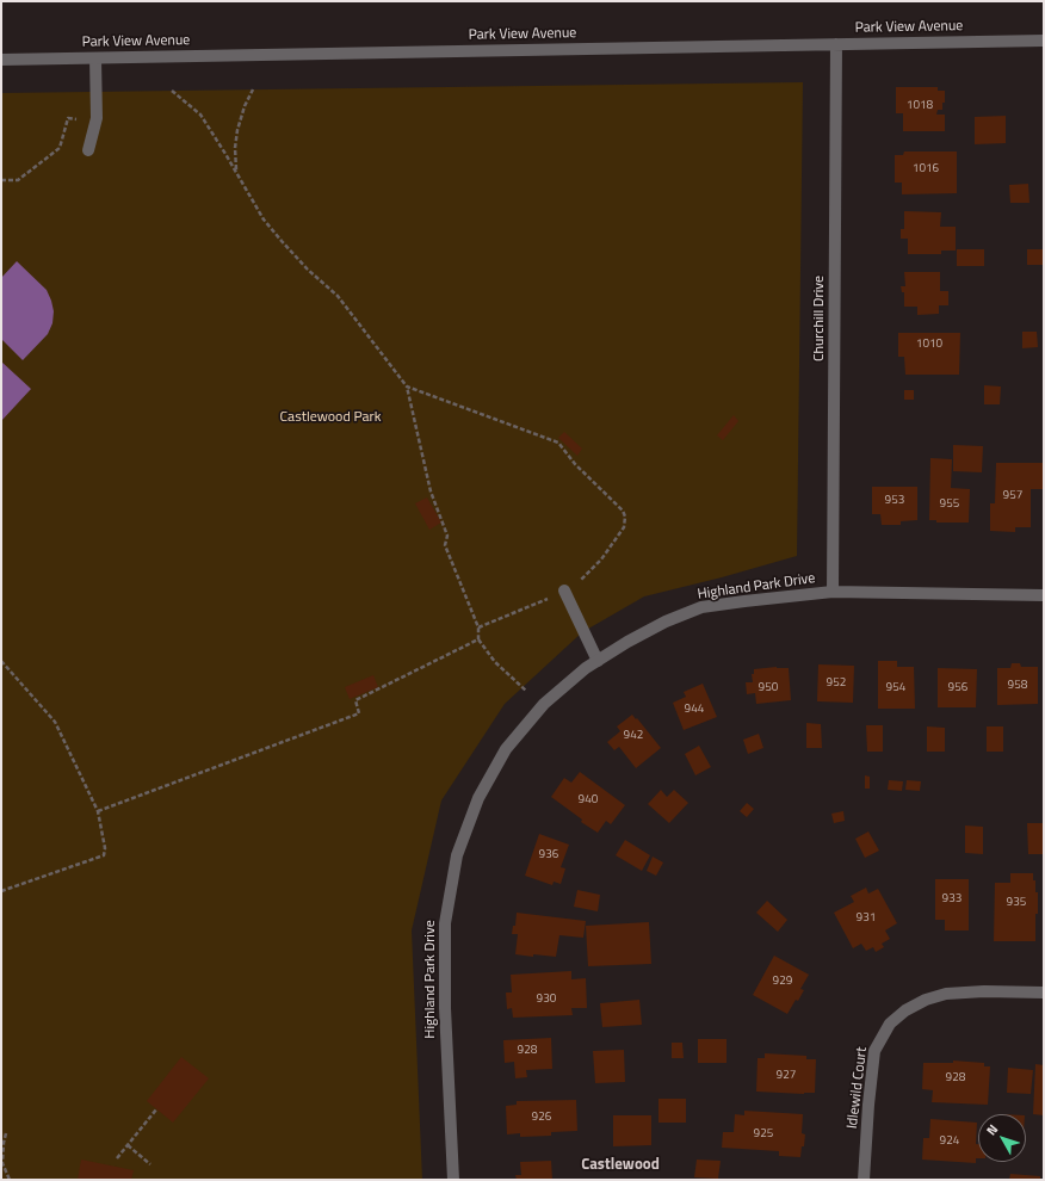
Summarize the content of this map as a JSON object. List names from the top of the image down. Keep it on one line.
{"streets":{"street":["Park View Avenue","Churchill Drive","Highland Park Drive","Idlewild Court"]},"crossings":[["Park View Avenue","Churchill Drive"],["Churchill Drive","Highland Park Drive"]],"districts":["Castlewood"],"parks":["Castlewood Park"],"house_numbers":["1018","1016","1010","957","953","955","952","958","950","954","956","944","942","940","936","933","935","931","929","930","928","927","928","926","925","924"],"north":"top left"}
